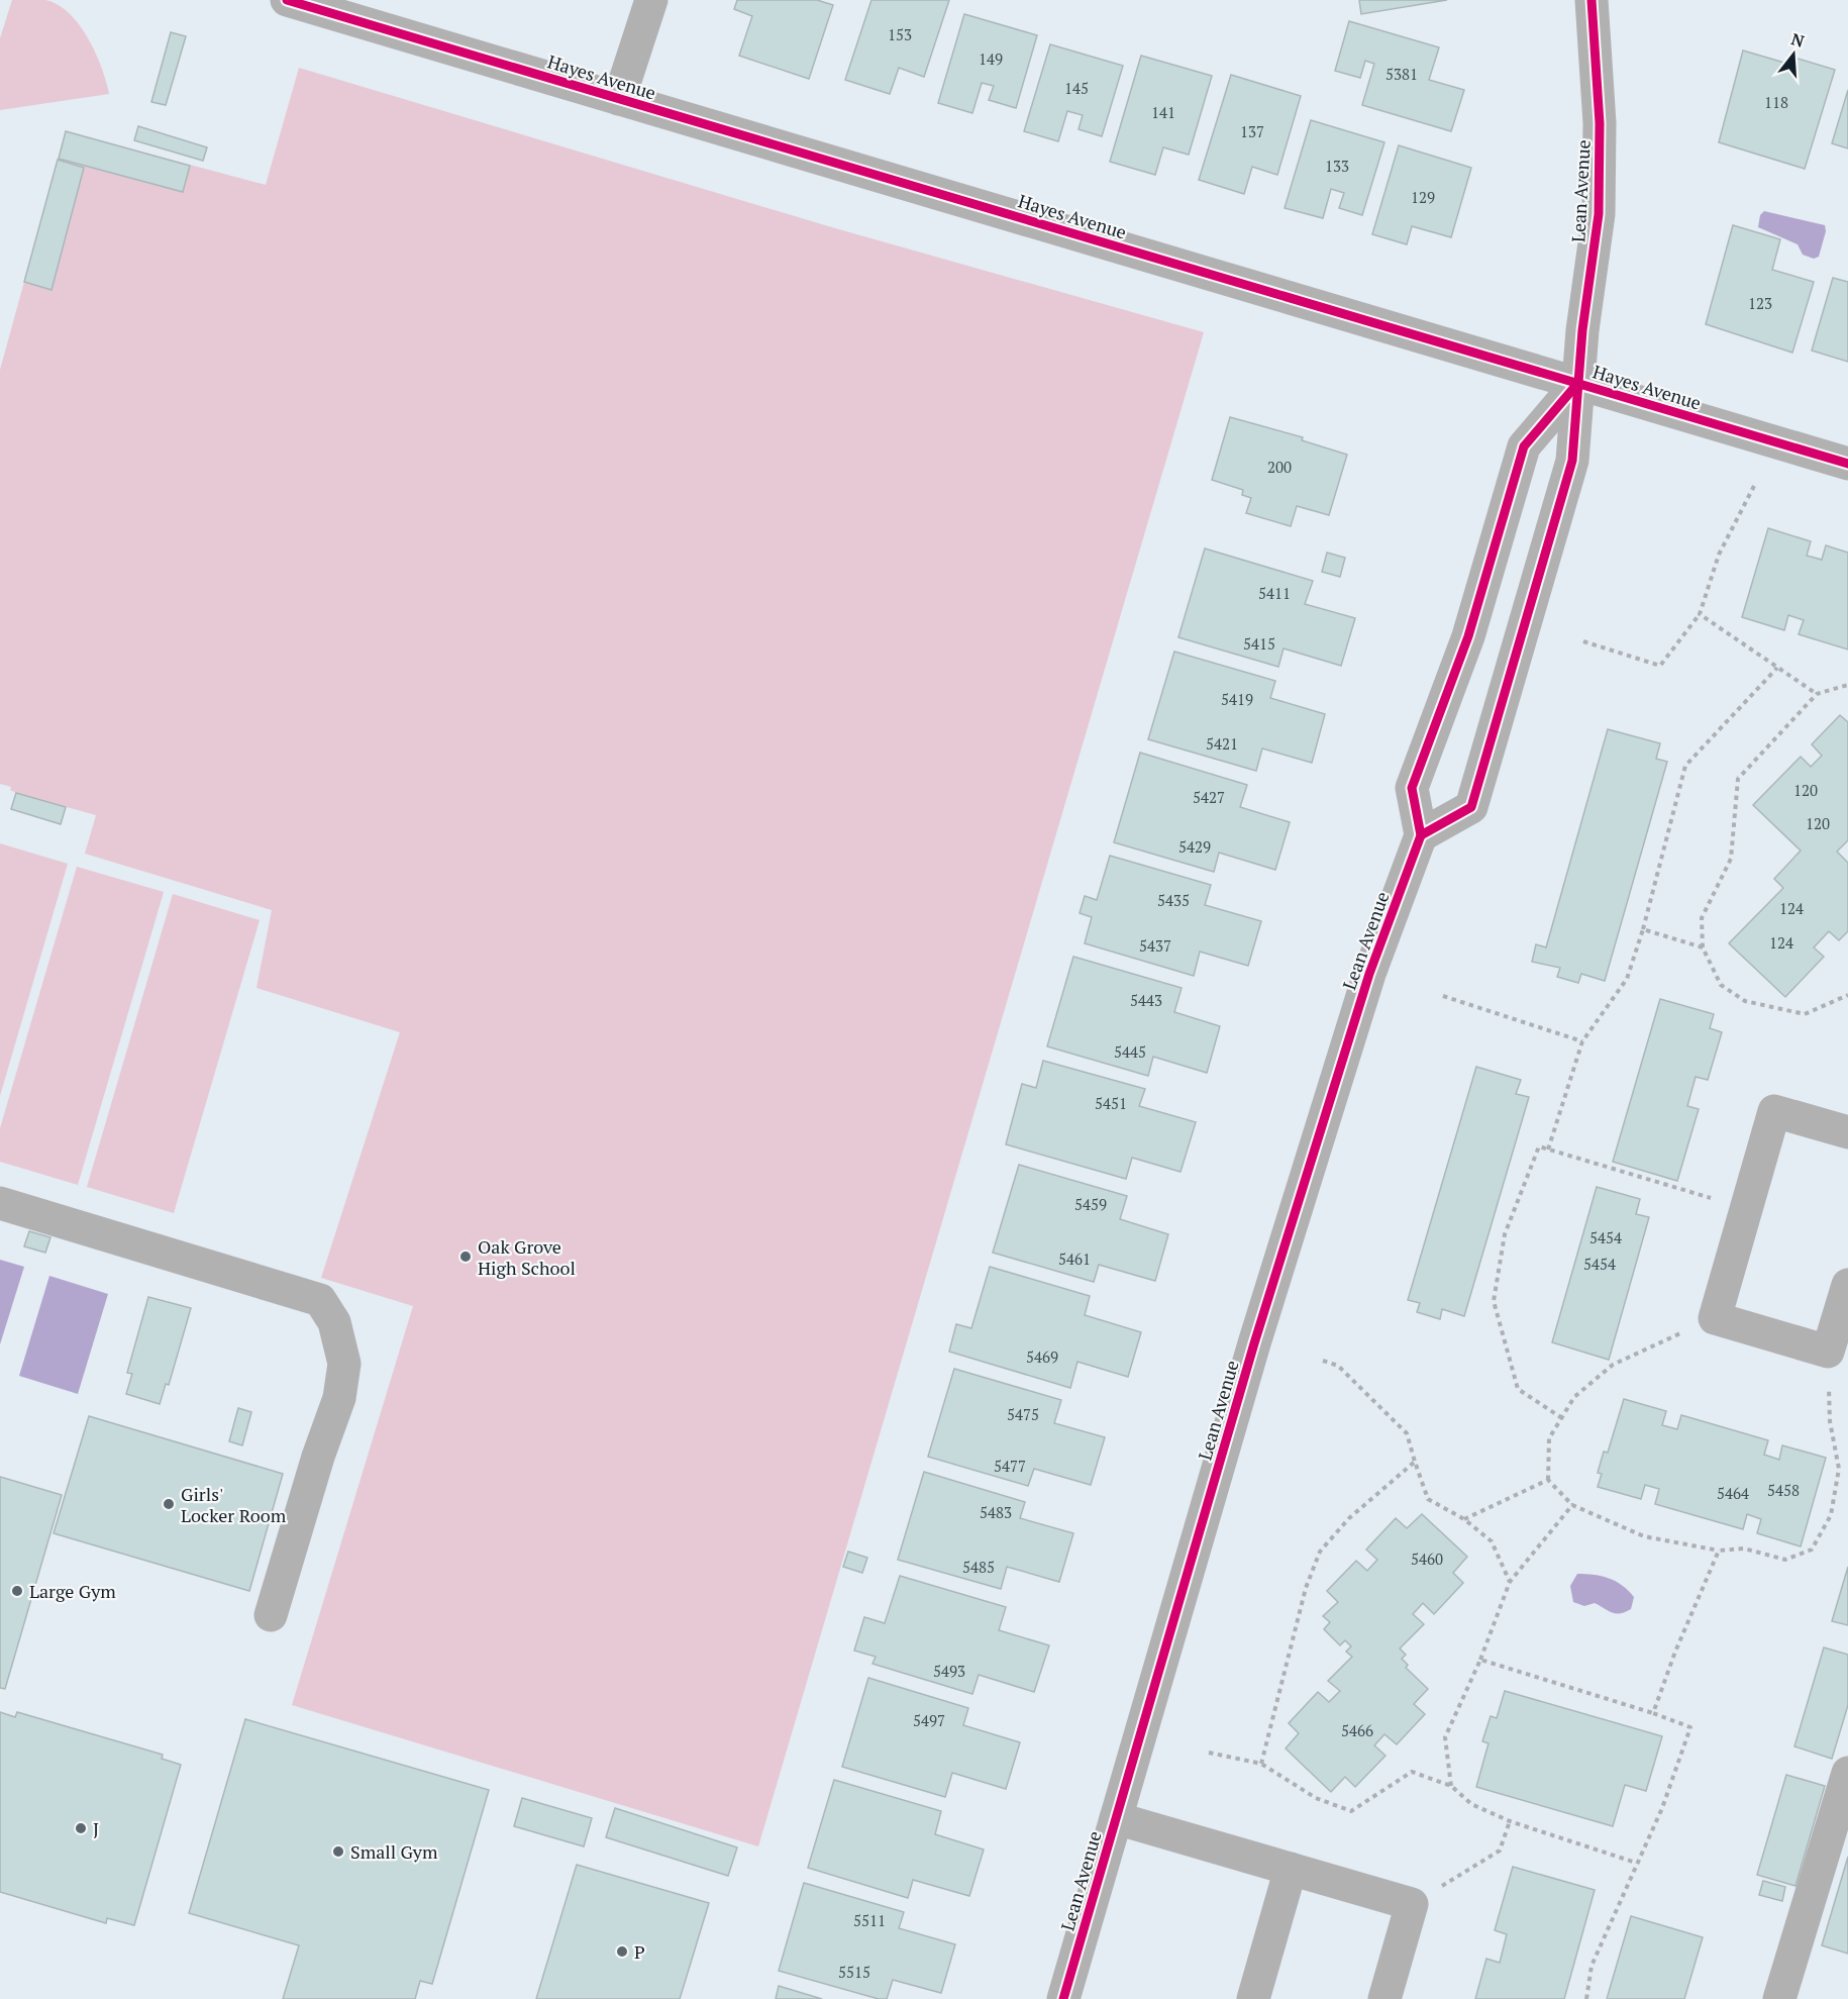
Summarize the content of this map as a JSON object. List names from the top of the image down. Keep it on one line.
{"streets":{"street":["Hayes Avenue","Lean Avenue"]},"crossings":[["Hayes Avenue","Lean Avenue"]],"places":["Oak Grove High School","Girls' Locker Room","Large Gym","J","Small Gym","P"],"house_numbers":["153","149","5381","145","118","141","137","133","129","123","200","5411","5415","5419","5421","120","5427","120","5429","5435","124","124","5437","5443","5445","5451","5459","5454","5461","5454","5469","5475","5477","5458","5464","5483","5460","5485","5493","5497","5466","5511","5515"],"north":"top"}
